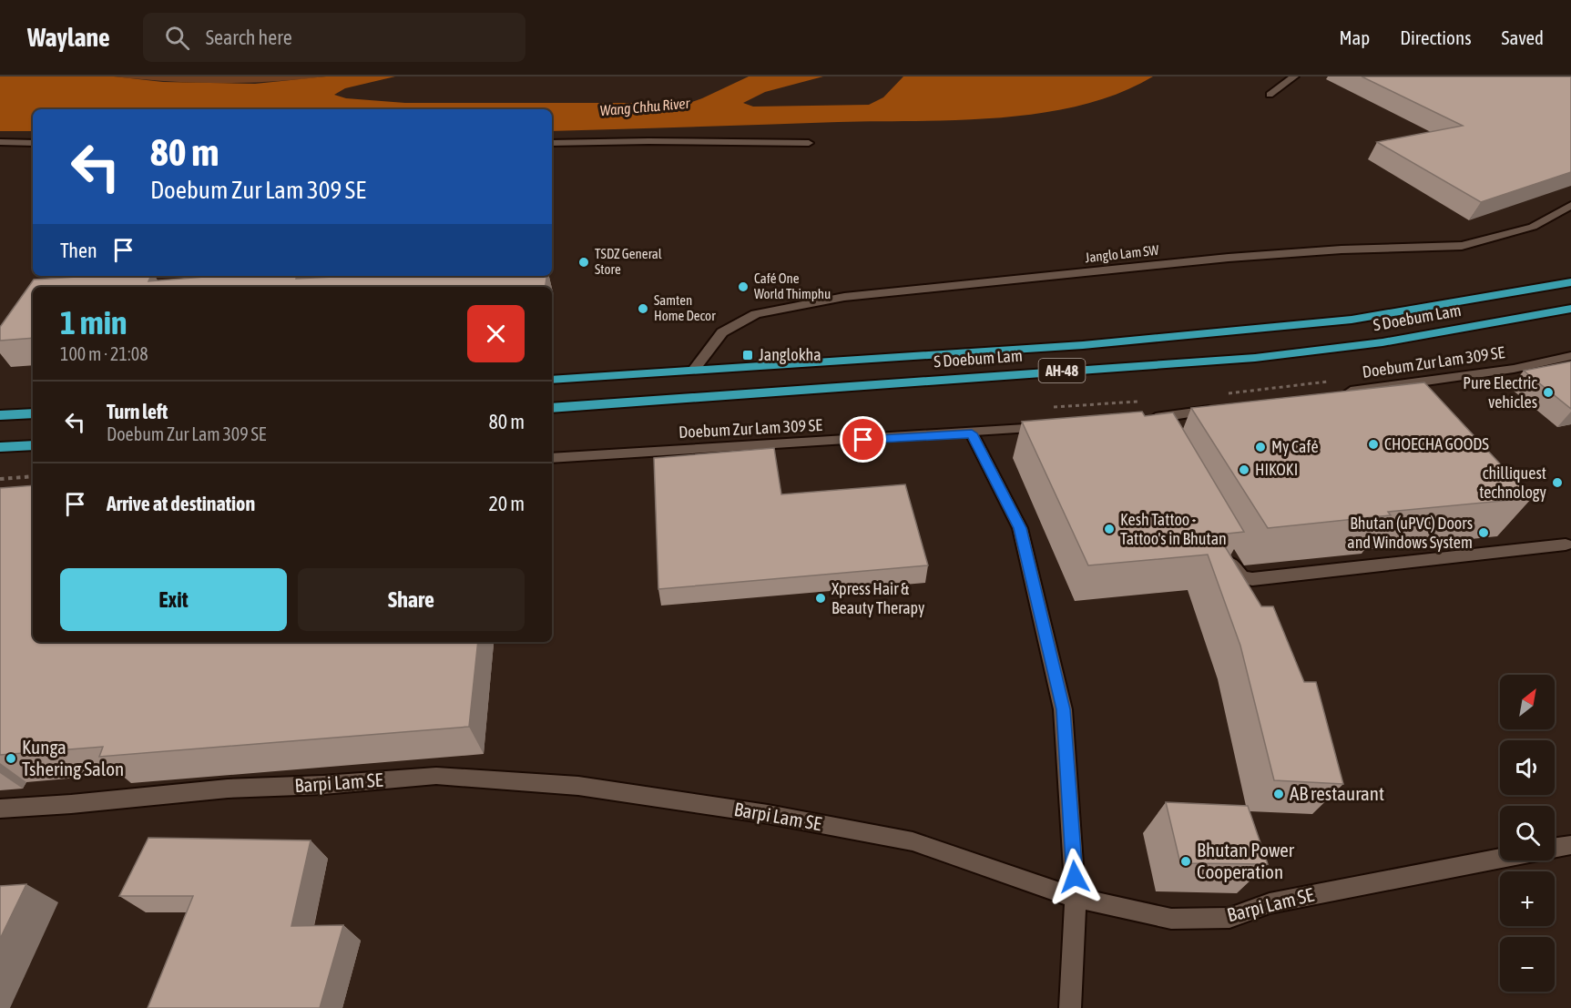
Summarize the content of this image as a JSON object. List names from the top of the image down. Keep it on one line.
{"streets":{"highway":["S Doebum Lam","AH-48"],"street":["Janglo Lam SW","Doebum Zur Lam 309 SE","Barpi Lam SE"]},"crossings":[["Janglo Lam SW","S Doebum Lam"]],"water":["Wang Chhu River"],"places":{"other":["TSDZ General Store","Café One World Thimphu","Samten Home Decor","Pure Electric vehicles","CHOECHA GOODS","My Café","HIKOKI","chilliquest technology","Kesh Tattoo - Tattoo's in Bhutan","Bhutan (uPVC) Doors and Windows System","Xpress Hair & Beauty Therapy","Kunga Tshering Salon","AB restaurant","Bhutan Power Cooperation"],"transit":["Janglokha"]},"north":"top right","page":{"header":"Waylane","search":"Search here","nav":["Map","Directions","Saved"],"turn":["80 m","Doebum Zur Lam 309 SE"],"then":"Then","heading":["1 min","100 m · 21:08"],"list":[{"name":"Turn left","note":"Doebum Zur Lam 309 SE","value":"80 m"},{"name":"Arrive at destination","value":"20 m"}],"buttons":["Exit","Share"],"map_buttons":["+","−"]}}
